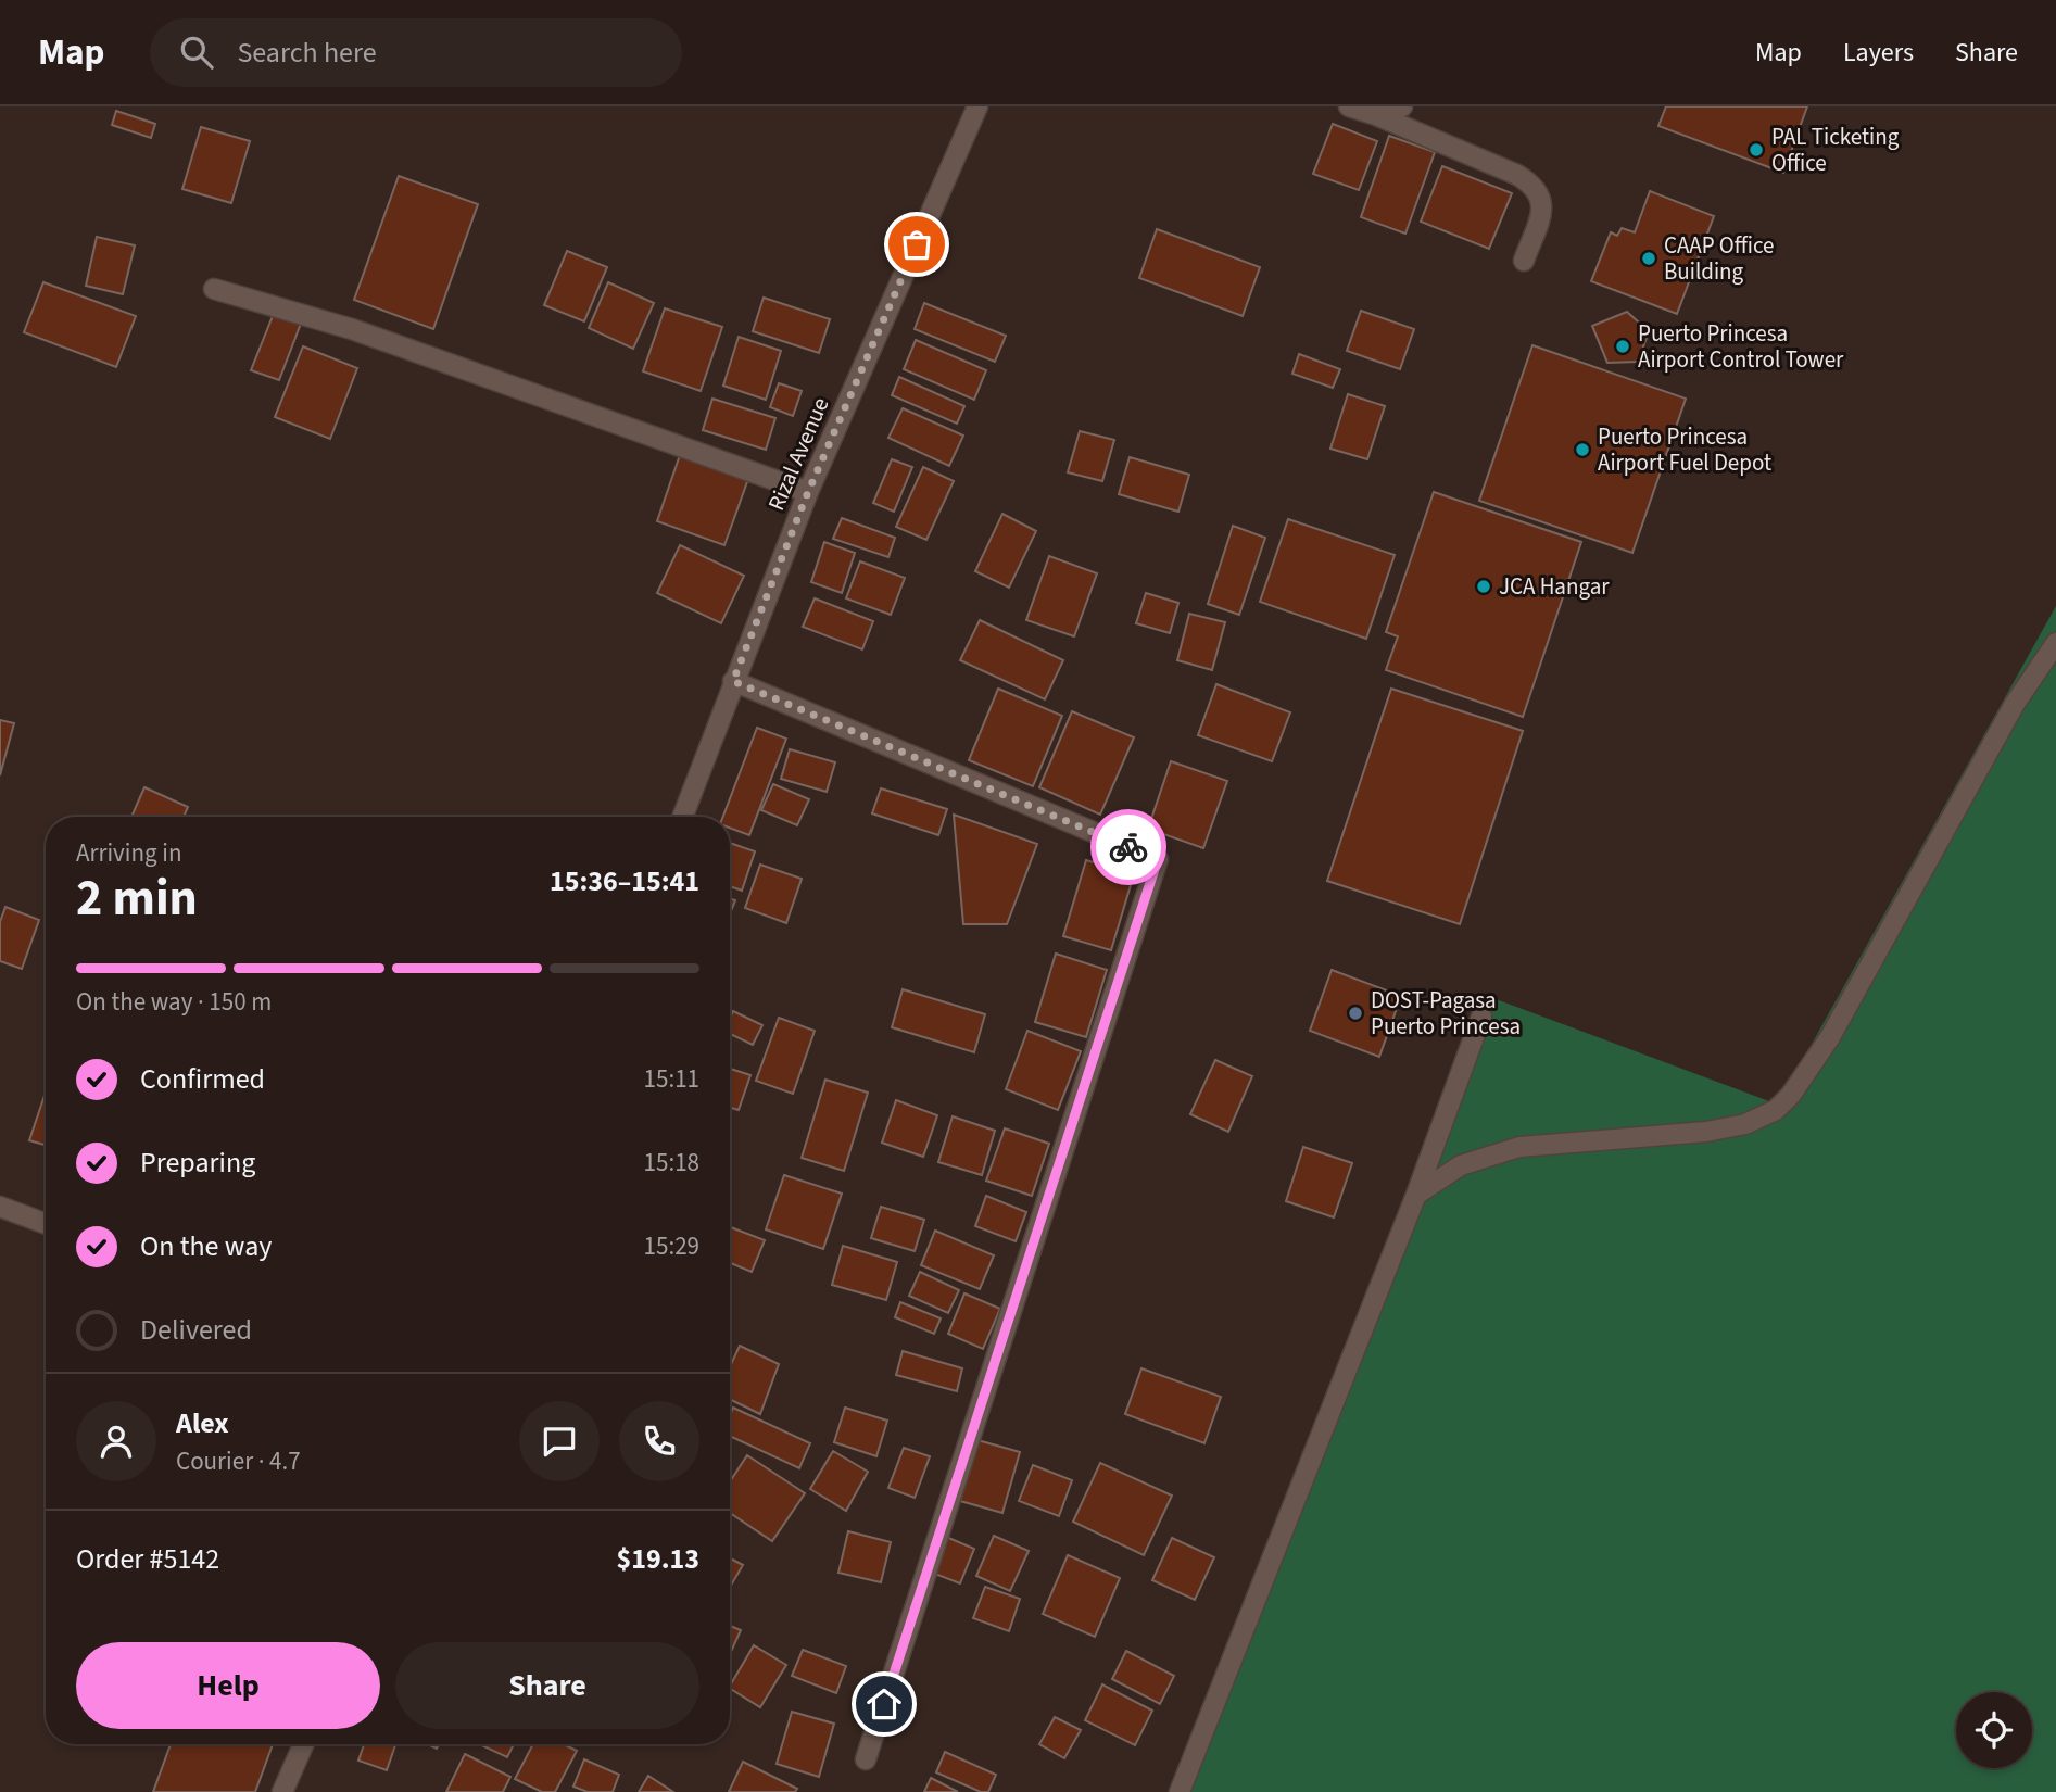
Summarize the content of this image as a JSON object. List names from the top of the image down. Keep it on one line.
{"streets":{"street":["Rizal Avenue"]},"places":["PAL Ticketing Office","CAAP Office Building","Puerto Princesa Airport Control Tower","Puerto Princesa Airport Fuel Depot","JCA Hangar","DOST-Pagasa Puerto Princesa"],"page":{"header":"Map","search":"Search here","nav":["Map","Layers","Share"],"heading":["2 min","Arriving in","15:36–15:41"],"panel":["Alex","Courier · 4.7","Order #5142","$19.13"],"bar":"On the way · 150 m","list":[["Confirmed","15:11"],["Preparing","15:18"],["On the way","15:29"],"Delivered"],"buttons":["Help","Share"]}}
